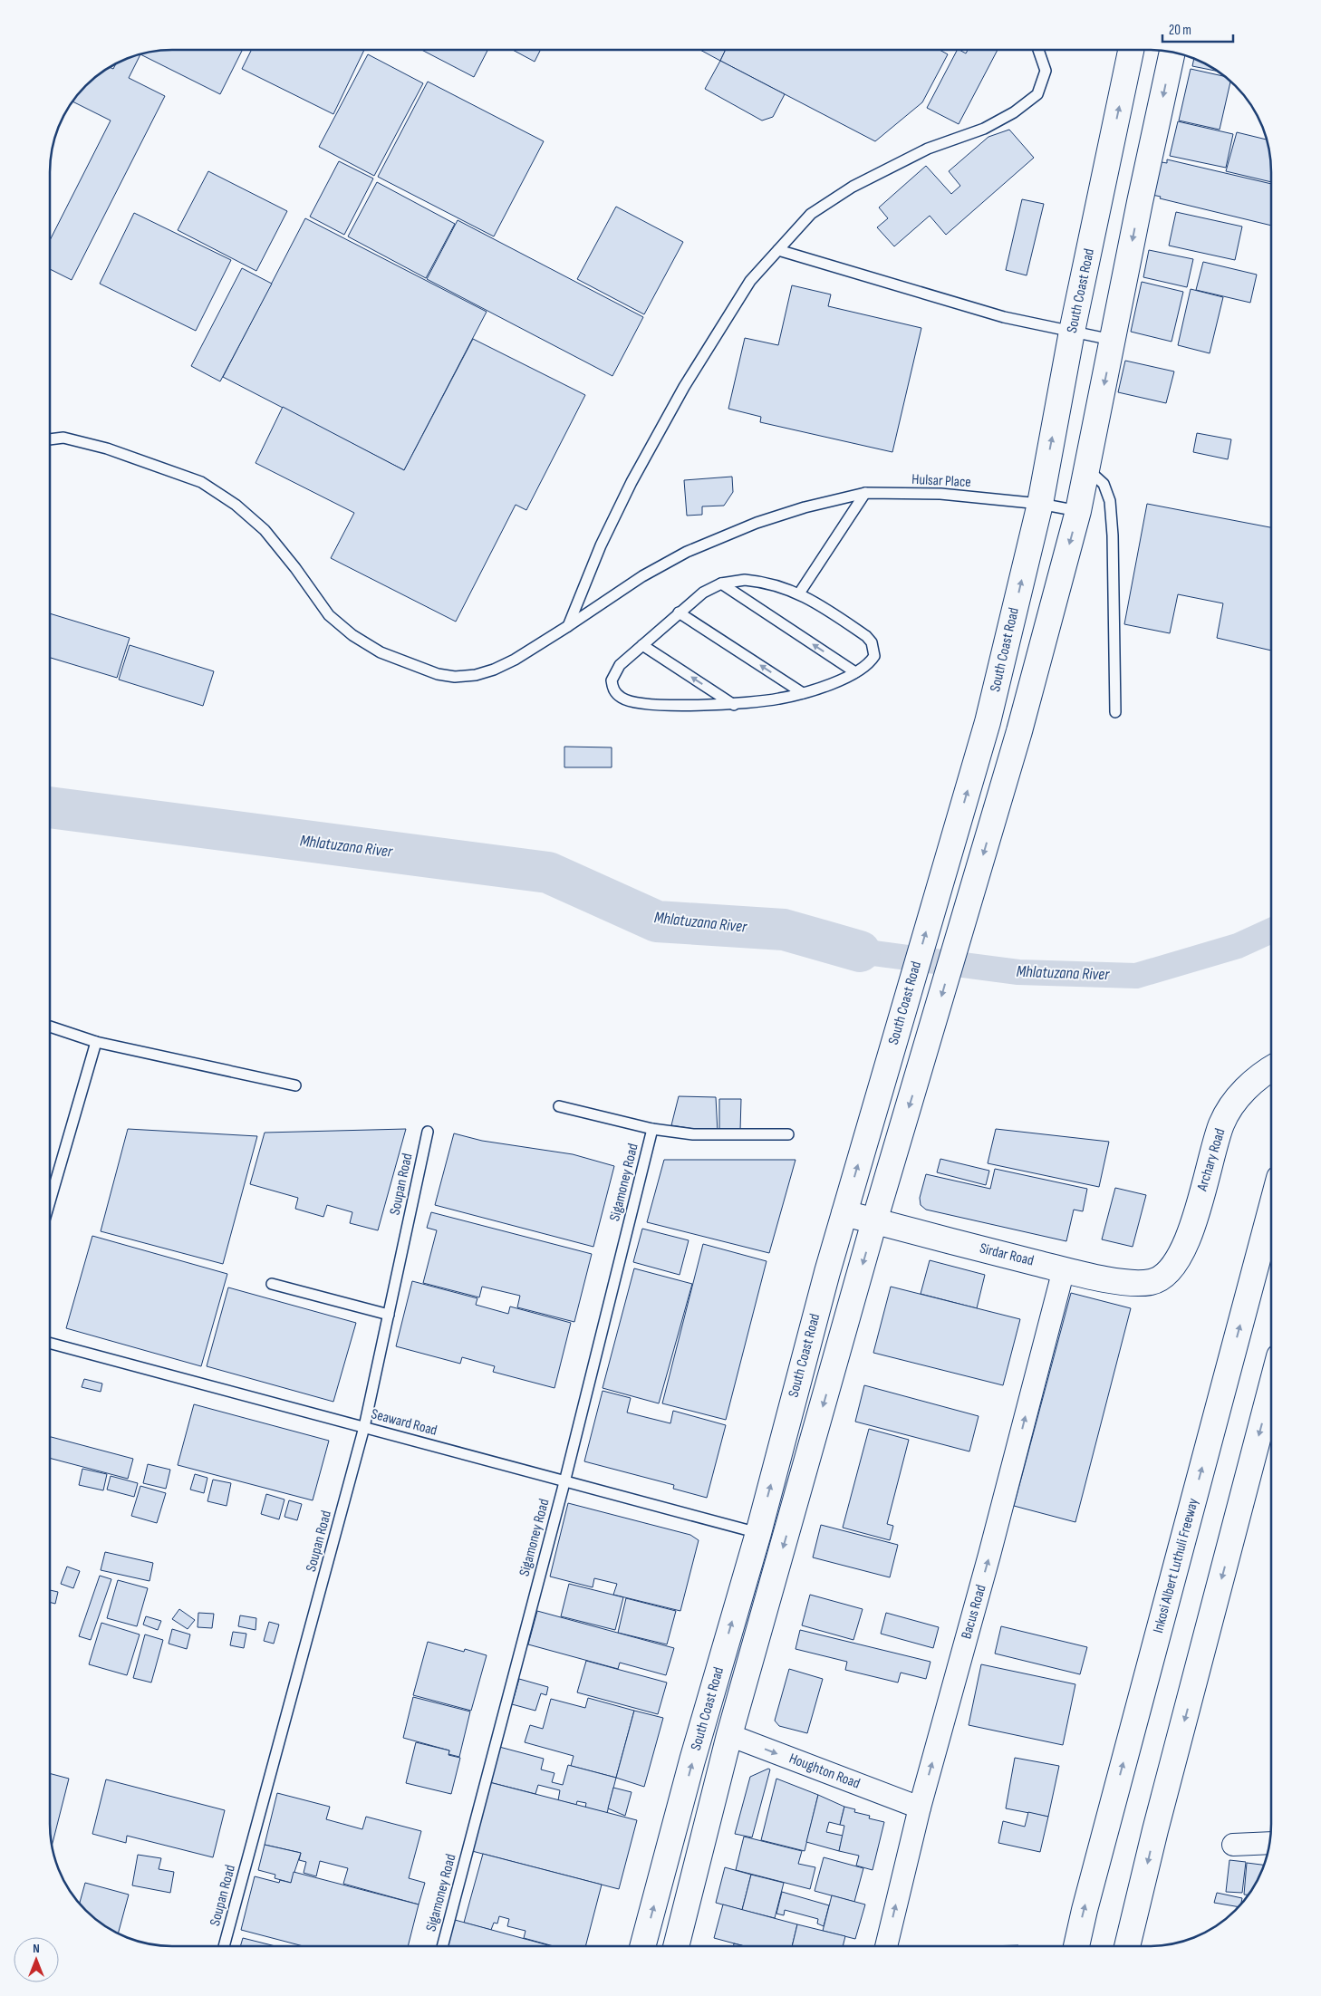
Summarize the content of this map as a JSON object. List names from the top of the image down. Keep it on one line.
{"streets":{"main road":["South Coast Road","Archary Road","Sirdar Road","Inkosi Albert Luthuli Freeway"],"street":["Bacus Road","Houghton Road"],"lane":["Hulsar Place","Sigamoney Road","Soupan Road","Seaward Road"]},"crossings":[["South Coast Road","Hulsar Place"],["South Coast Road","Sirdar Road"],["South Coast Road","Seaward Road"],["South Coast Road","Houghton Road"],["Archary Road","Sirdar Road"],["Sigamoney Road","Seaward Road"],["Soupan Road","Seaward Road"],["Sirdar Road","Bacus Road"],["Bacus Road","Houghton Road"]],"one_way":["Bacus Road","Houghton Road"],"water":["Mhlatuzana River"],"scale_bar":"20 m","north":"top"}
